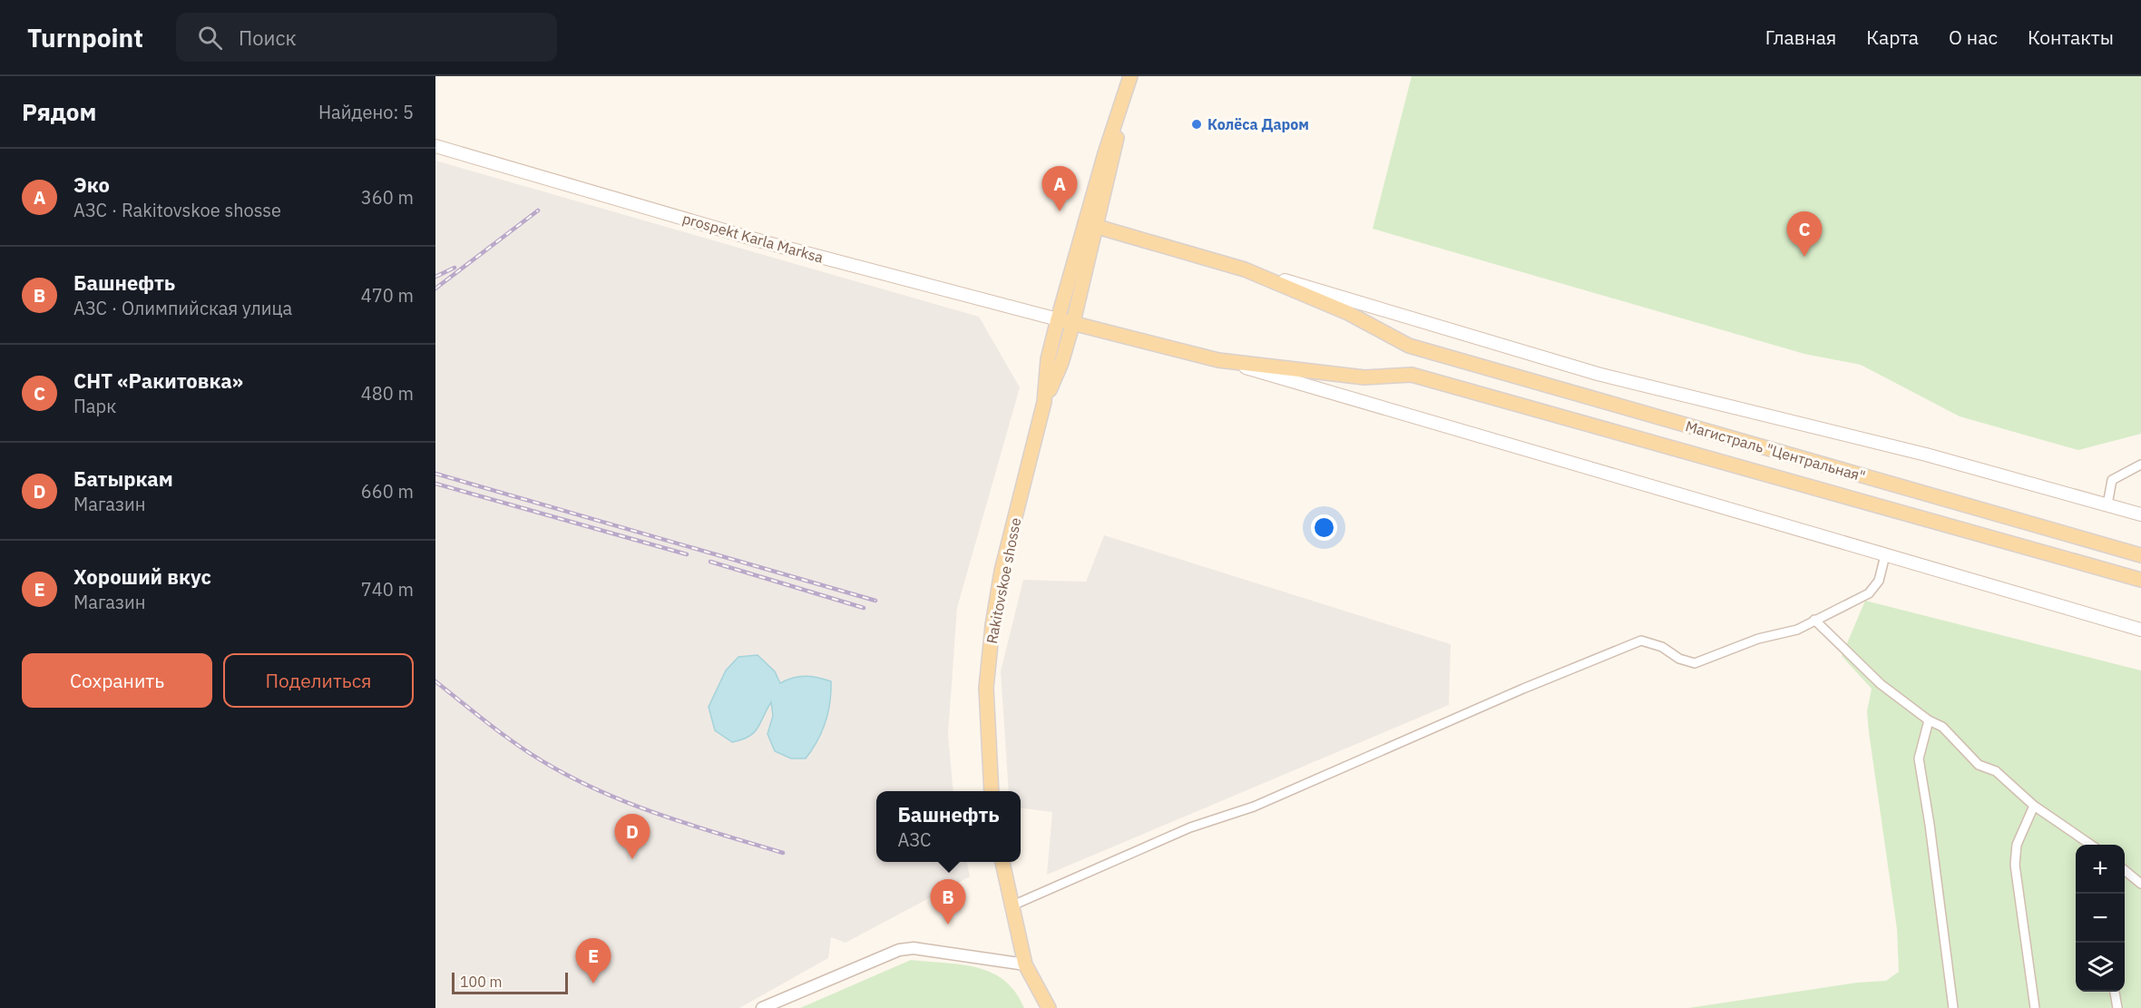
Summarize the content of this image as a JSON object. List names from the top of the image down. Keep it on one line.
{"streets":{"main road":["prospekt Karla Marksa","Магистраль \"Центральная\"","Rakitovskoe shosse"]},"crossings":[["prospekt Karla Marksa","Магистраль \"Центральная\""],["prospekt Karla Marksa","Rakitovskoe shosse"],["Магистраль \"Центральная\"","Rakitovskoe shosse"]],"places":["Колёса Даром"],"scale_bar":"100 m","page":{"header":"Turnpoint","search":"Поиск","nav":["Главная","Карта","О нас","Контакты"],"heading":["Рядом","Найдено: 5"],"list":[{"mark":"A","name":"Эко","note":"АЗС · Rakitovskoe shosse","value":"360 m"},{"mark":"B","name":"Башнефть","note":"АЗС · Олимпийская улица","value":"470 m"},{"mark":"C","name":"СНТ «Ракитовка»","note":"Парк","value":"480 m"},{"mark":"D","name":"Батыркам","note":"Магазин","value":"660 m"},{"mark":"E","name":"Хороший вкус","note":"Магазин","value":"740 m"}],"pins":["A","C","D","B","E"],"buttons":["Сохранить","Поделиться"],"popup":["Башнефть","АЗС"],"map_buttons":["+","−"],"scale":"100 m"}}
